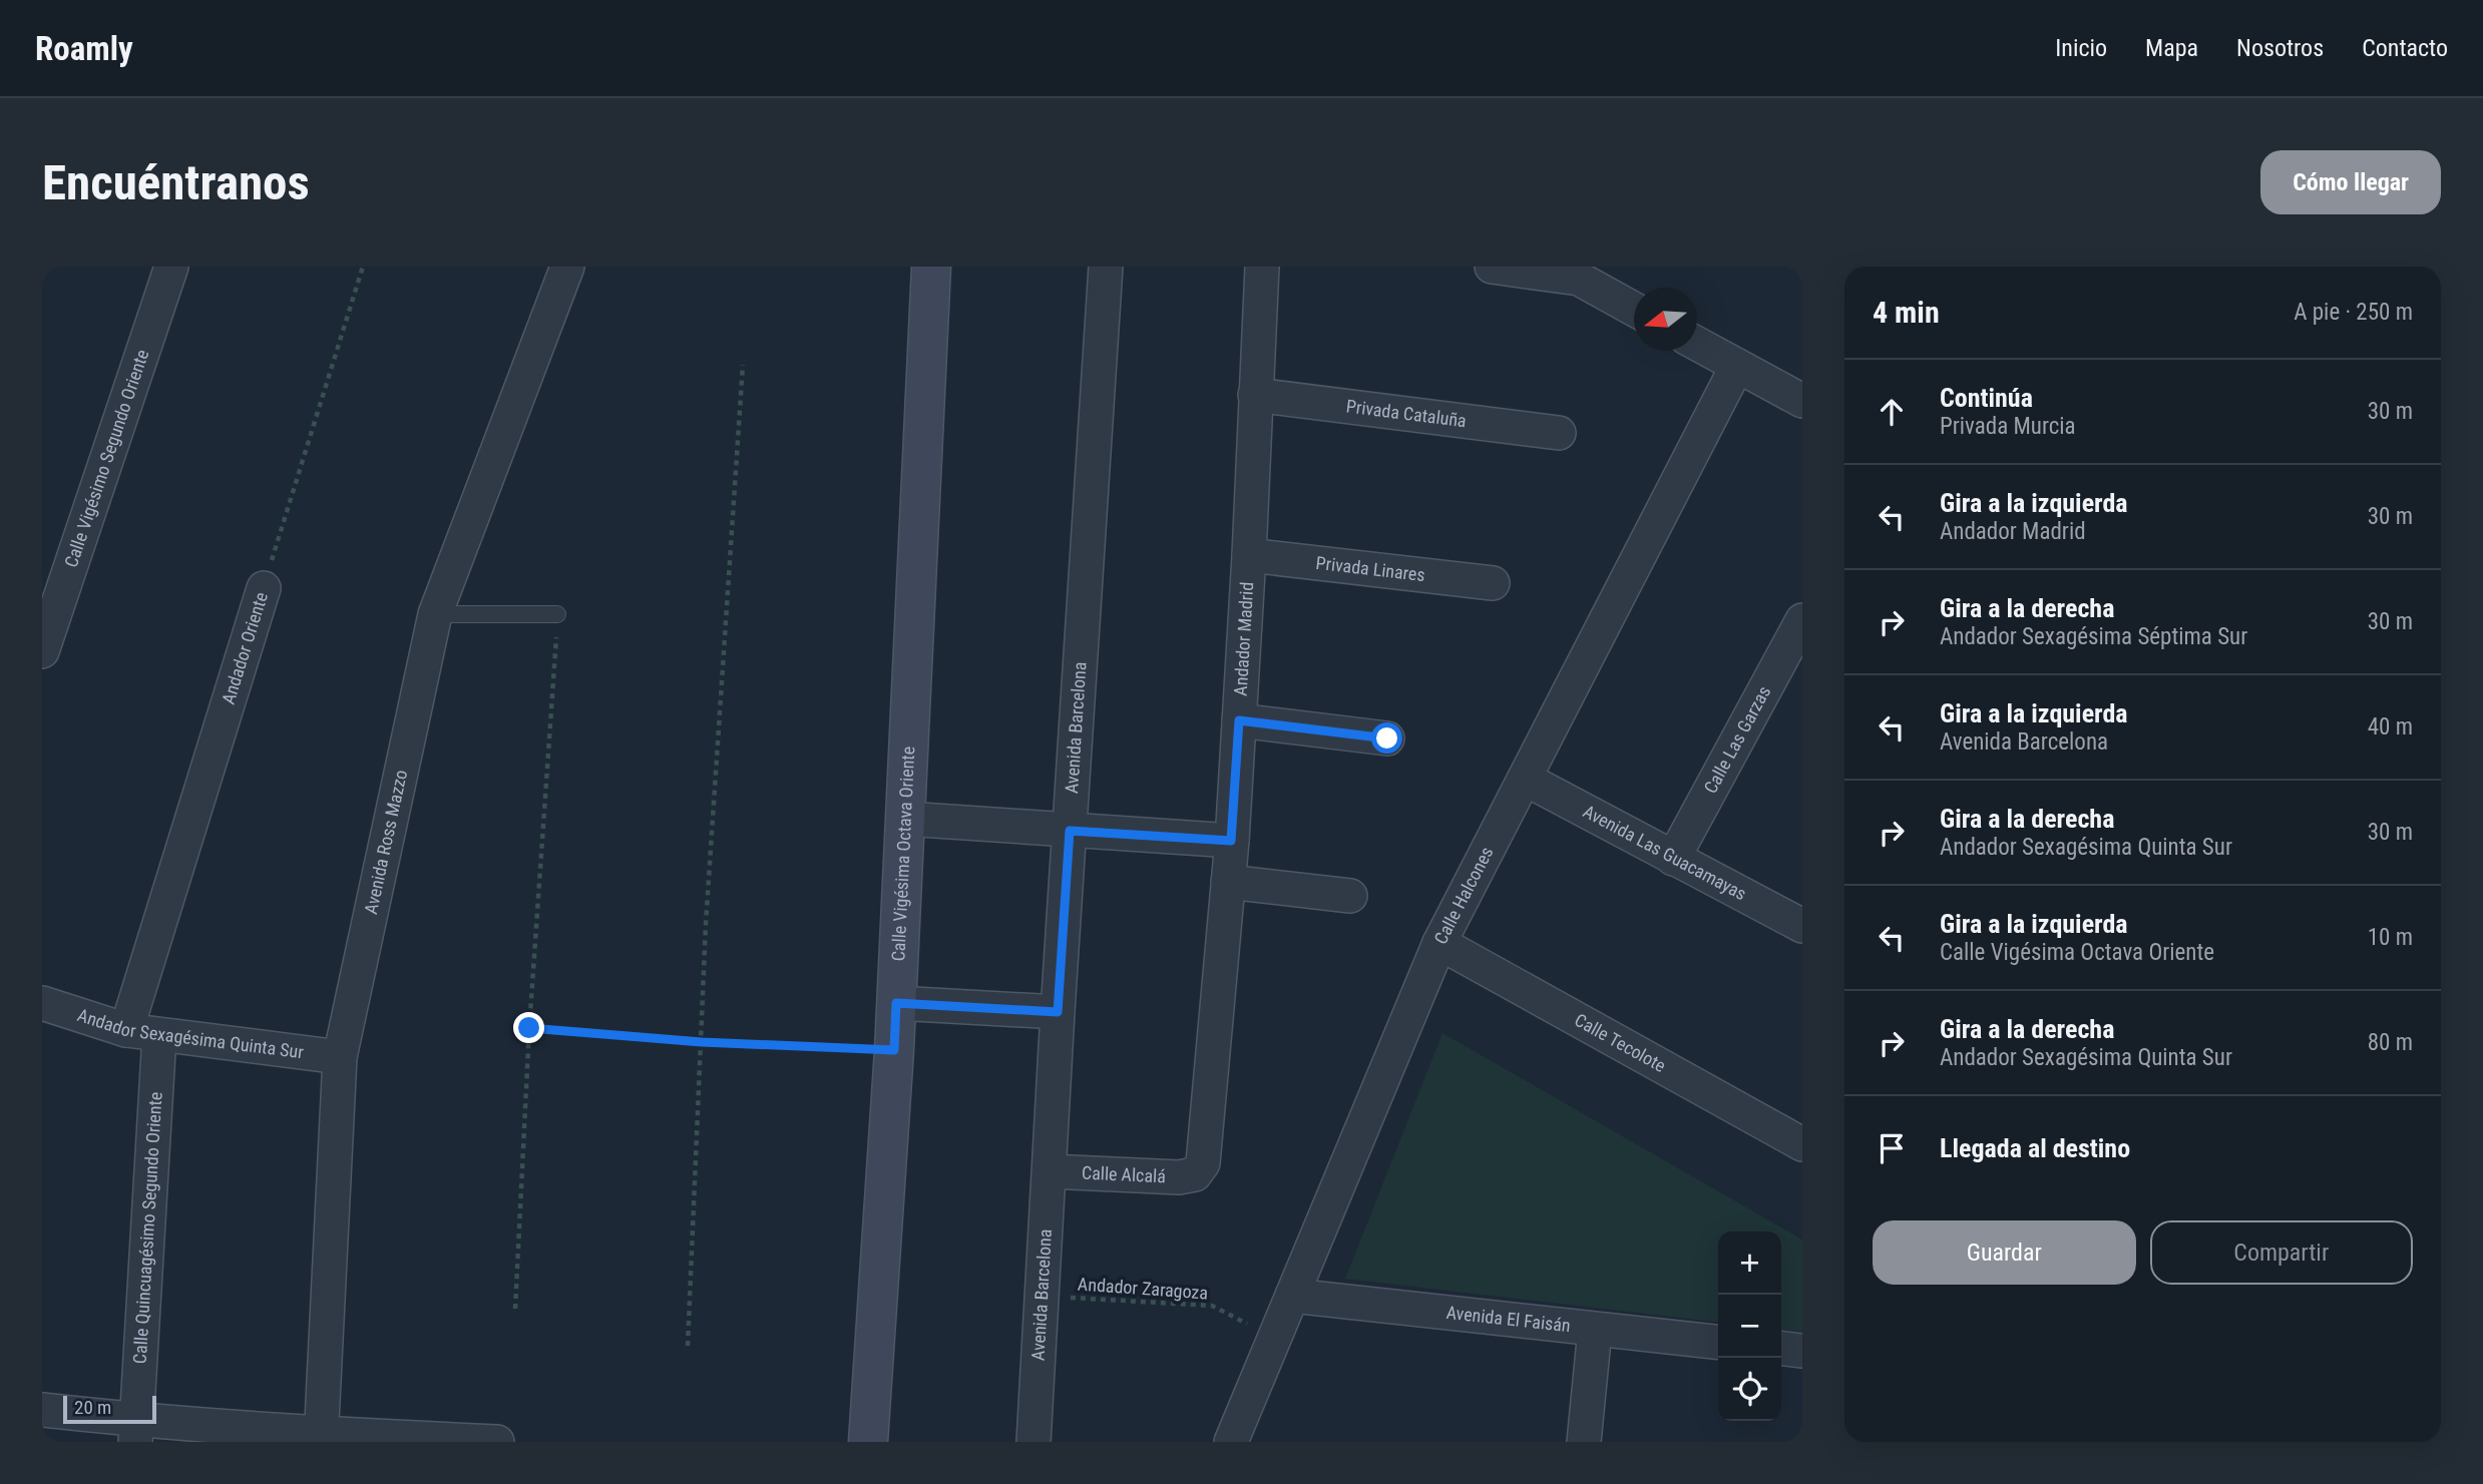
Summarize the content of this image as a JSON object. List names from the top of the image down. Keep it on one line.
{"streets":{"main road":["Calle Vigésima Octava Oriente"],"street":["Privada Cataluña","Calle Vigésimo Segundo Oriente","Privada Linares","Andador Madrid","Andador Oriente","Avenida Barcelona","Calle Las Garzas","Avenida Ross Mazzo","Avenida Las Guacamayas","Calle Halcones","Andador Sexagésima Quinta Sur","Calle Tecolote","Calle Alcalá","Calle Quincuagésimo Segundo Oriente","Avenida El Faisán"],"path":["Andador Zaragoza"]},"crossings":[["Privada Cataluña","Andador Madrid"],["Privada Linares","Andador Madrid"],["Andador Madrid","Calle Alcalá"],["Andador Oriente","Andador Sexagésima Quinta Sur"],["Avenida Barcelona","Calle Alcalá"],["Avenida Barcelona","Andador Zaragoza"],["Calle Las Garzas","Avenida Las Guacamayas"],["Avenida Ross Mazzo","Andador Sexagésima Quinta Sur"],["Avenida Las Guacamayas","Calle Halcones"],["Calle Halcones","Calle Tecolote"],["Calle Halcones","Andador Zaragoza"],["Calle Halcones","Avenida El Faisán"],["Andador Sexagésima Quinta Sur","Calle Quincuagésimo Segundo Oriente"]],"scale_bar":"20 m","north":"left","page":{"header":"Roamly","nav":["Inicio","Mapa","Nosotros","Contacto"],"buttons":["Cómo llegar",["Guardar","Compartir"]],"title":"Encuéntranos","heading":["4 min","A pie · 250 m"],"list":[["Continúa","Privada Murcia","30 m"],["Gira a la izquierda","Andador Madrid","30 m"],["Gira a la derecha","Andador Sexagésima Séptima Sur","30 m"],["Gira a la izquierda","Avenida Barcelona","40 m"],["Gira a la derecha","Andador Sexagésima Quinta Sur","30 m"],["Gira a la izquierda","Calle Vigésima Octava Oriente","10 m"],["Gira a la derecha","Andador Sexagésima Quinta Sur","80 m"],"Llegada al destino"],"map_buttons":["+","−"],"scale":"20 m"}}
